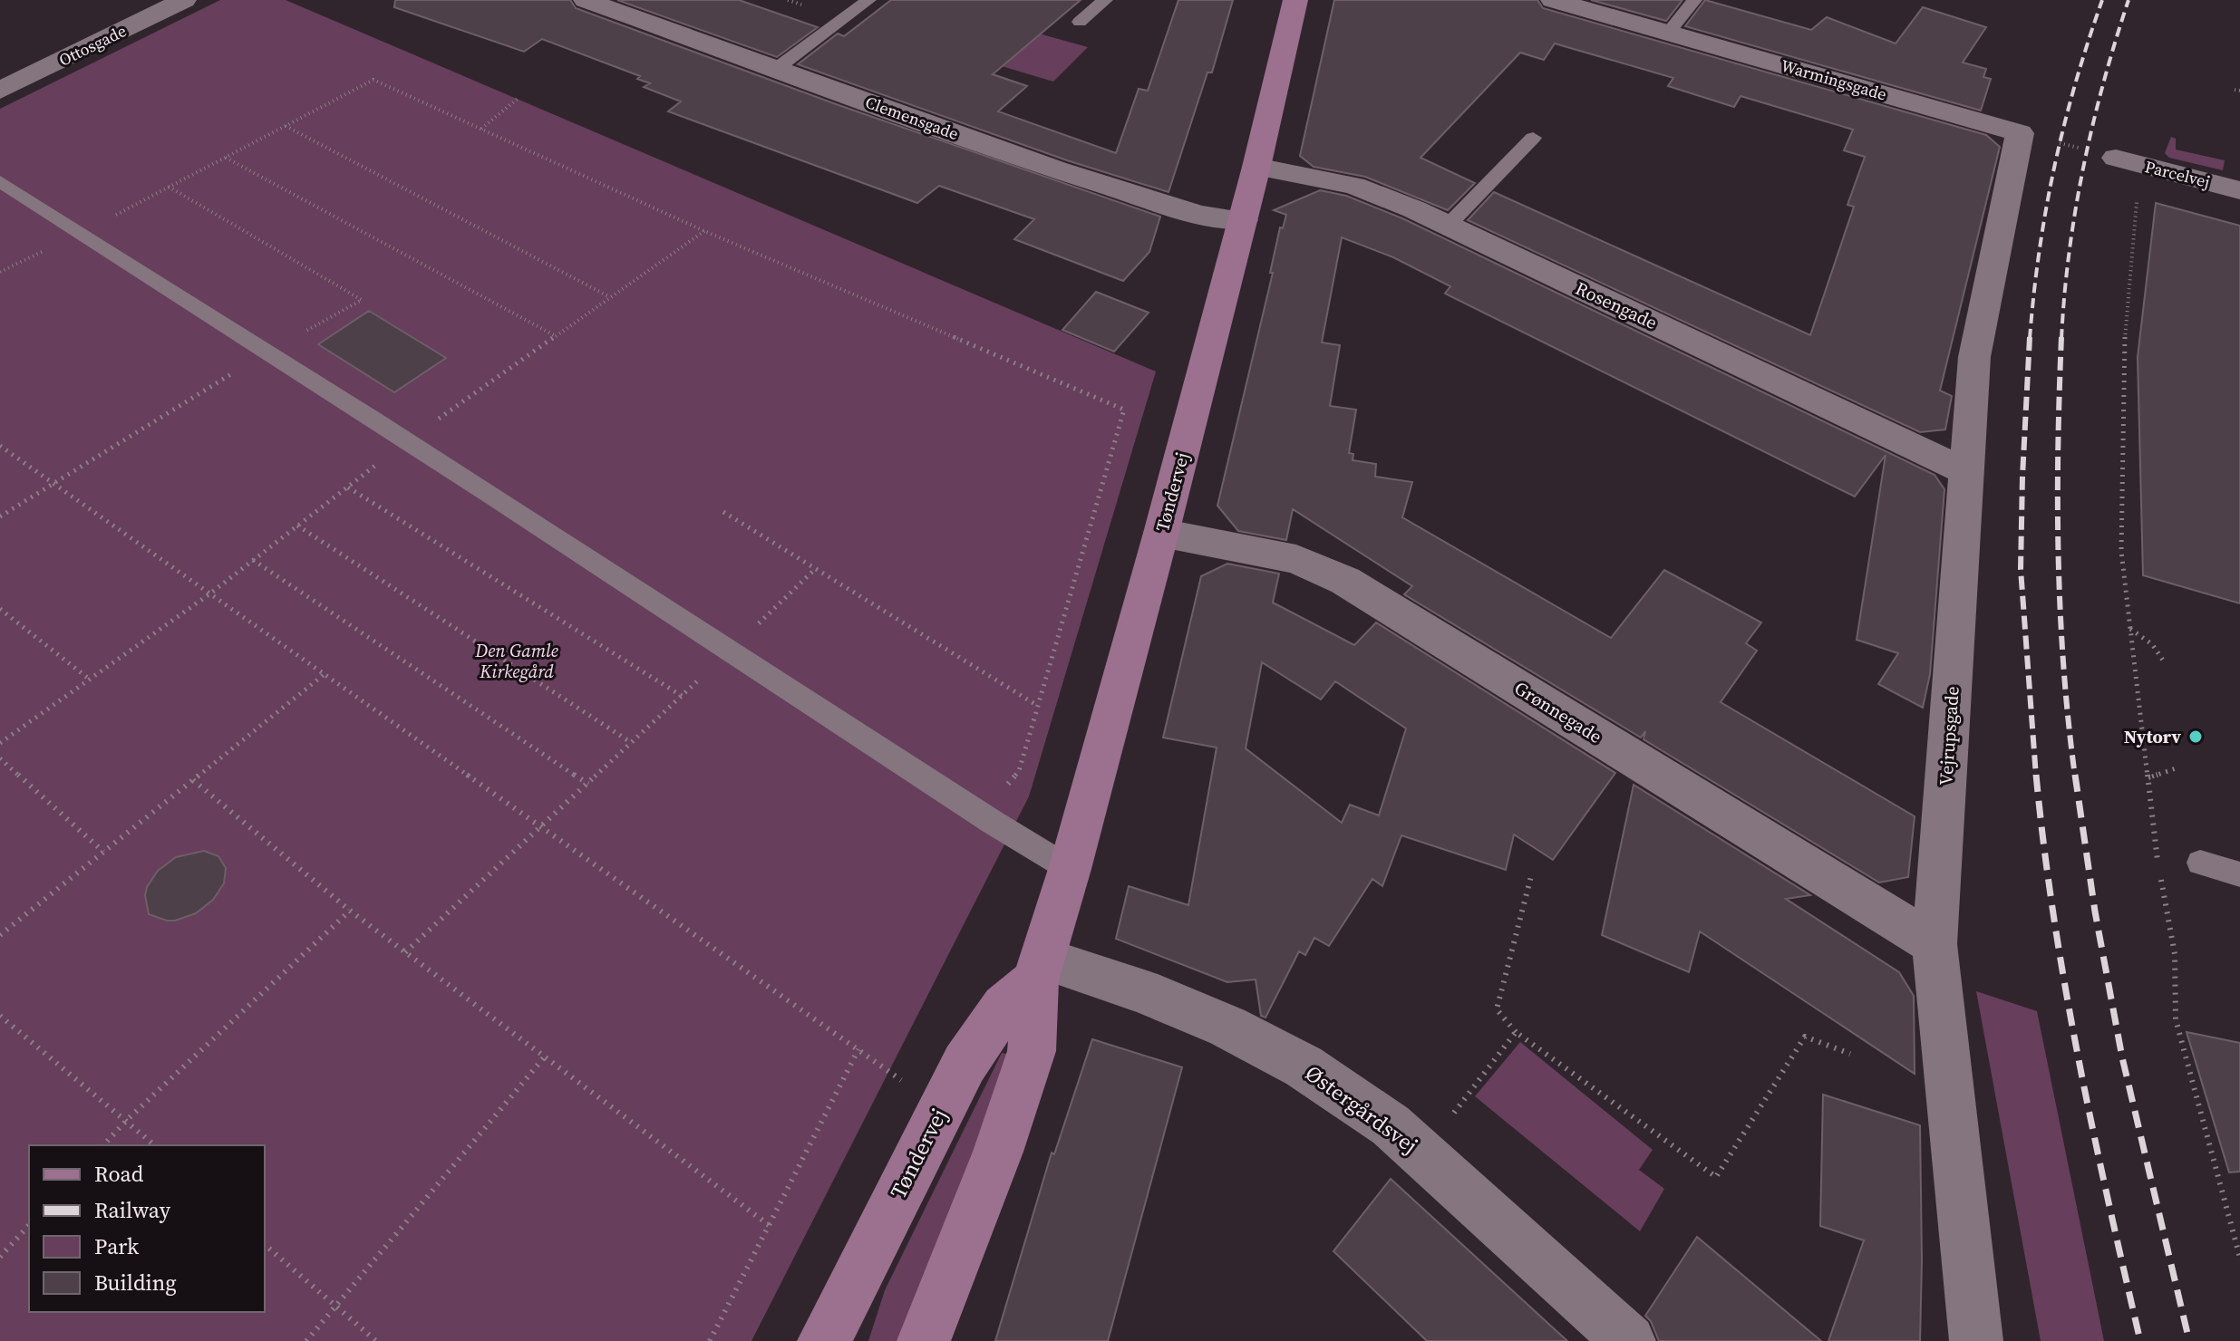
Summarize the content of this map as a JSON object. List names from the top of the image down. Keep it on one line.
{"streets":{"main road":["Tøndervej"],"street":["Ottosgade","Warmingsgade","Clemensgade","Parcelvej","Rosengade","Grønnegade","Vejrupsgade","Østergårdsvej"]},"crossings":[["Warmingsgade","Vejrupsgade"],["Clemensgade","Tøndervej"],["Rosengade","Tøndervej"],["Rosengade","Vejrupsgade"],["Tøndervej","Grønnegade"],["Tøndervej","Østergårdsvej"],["Grønnegade","Vejrupsgade"]],"parks":["Den Gamle Kirkegård"],"places":["Nytorv"],"legend":["Road","Railway","Park","Building"]}
